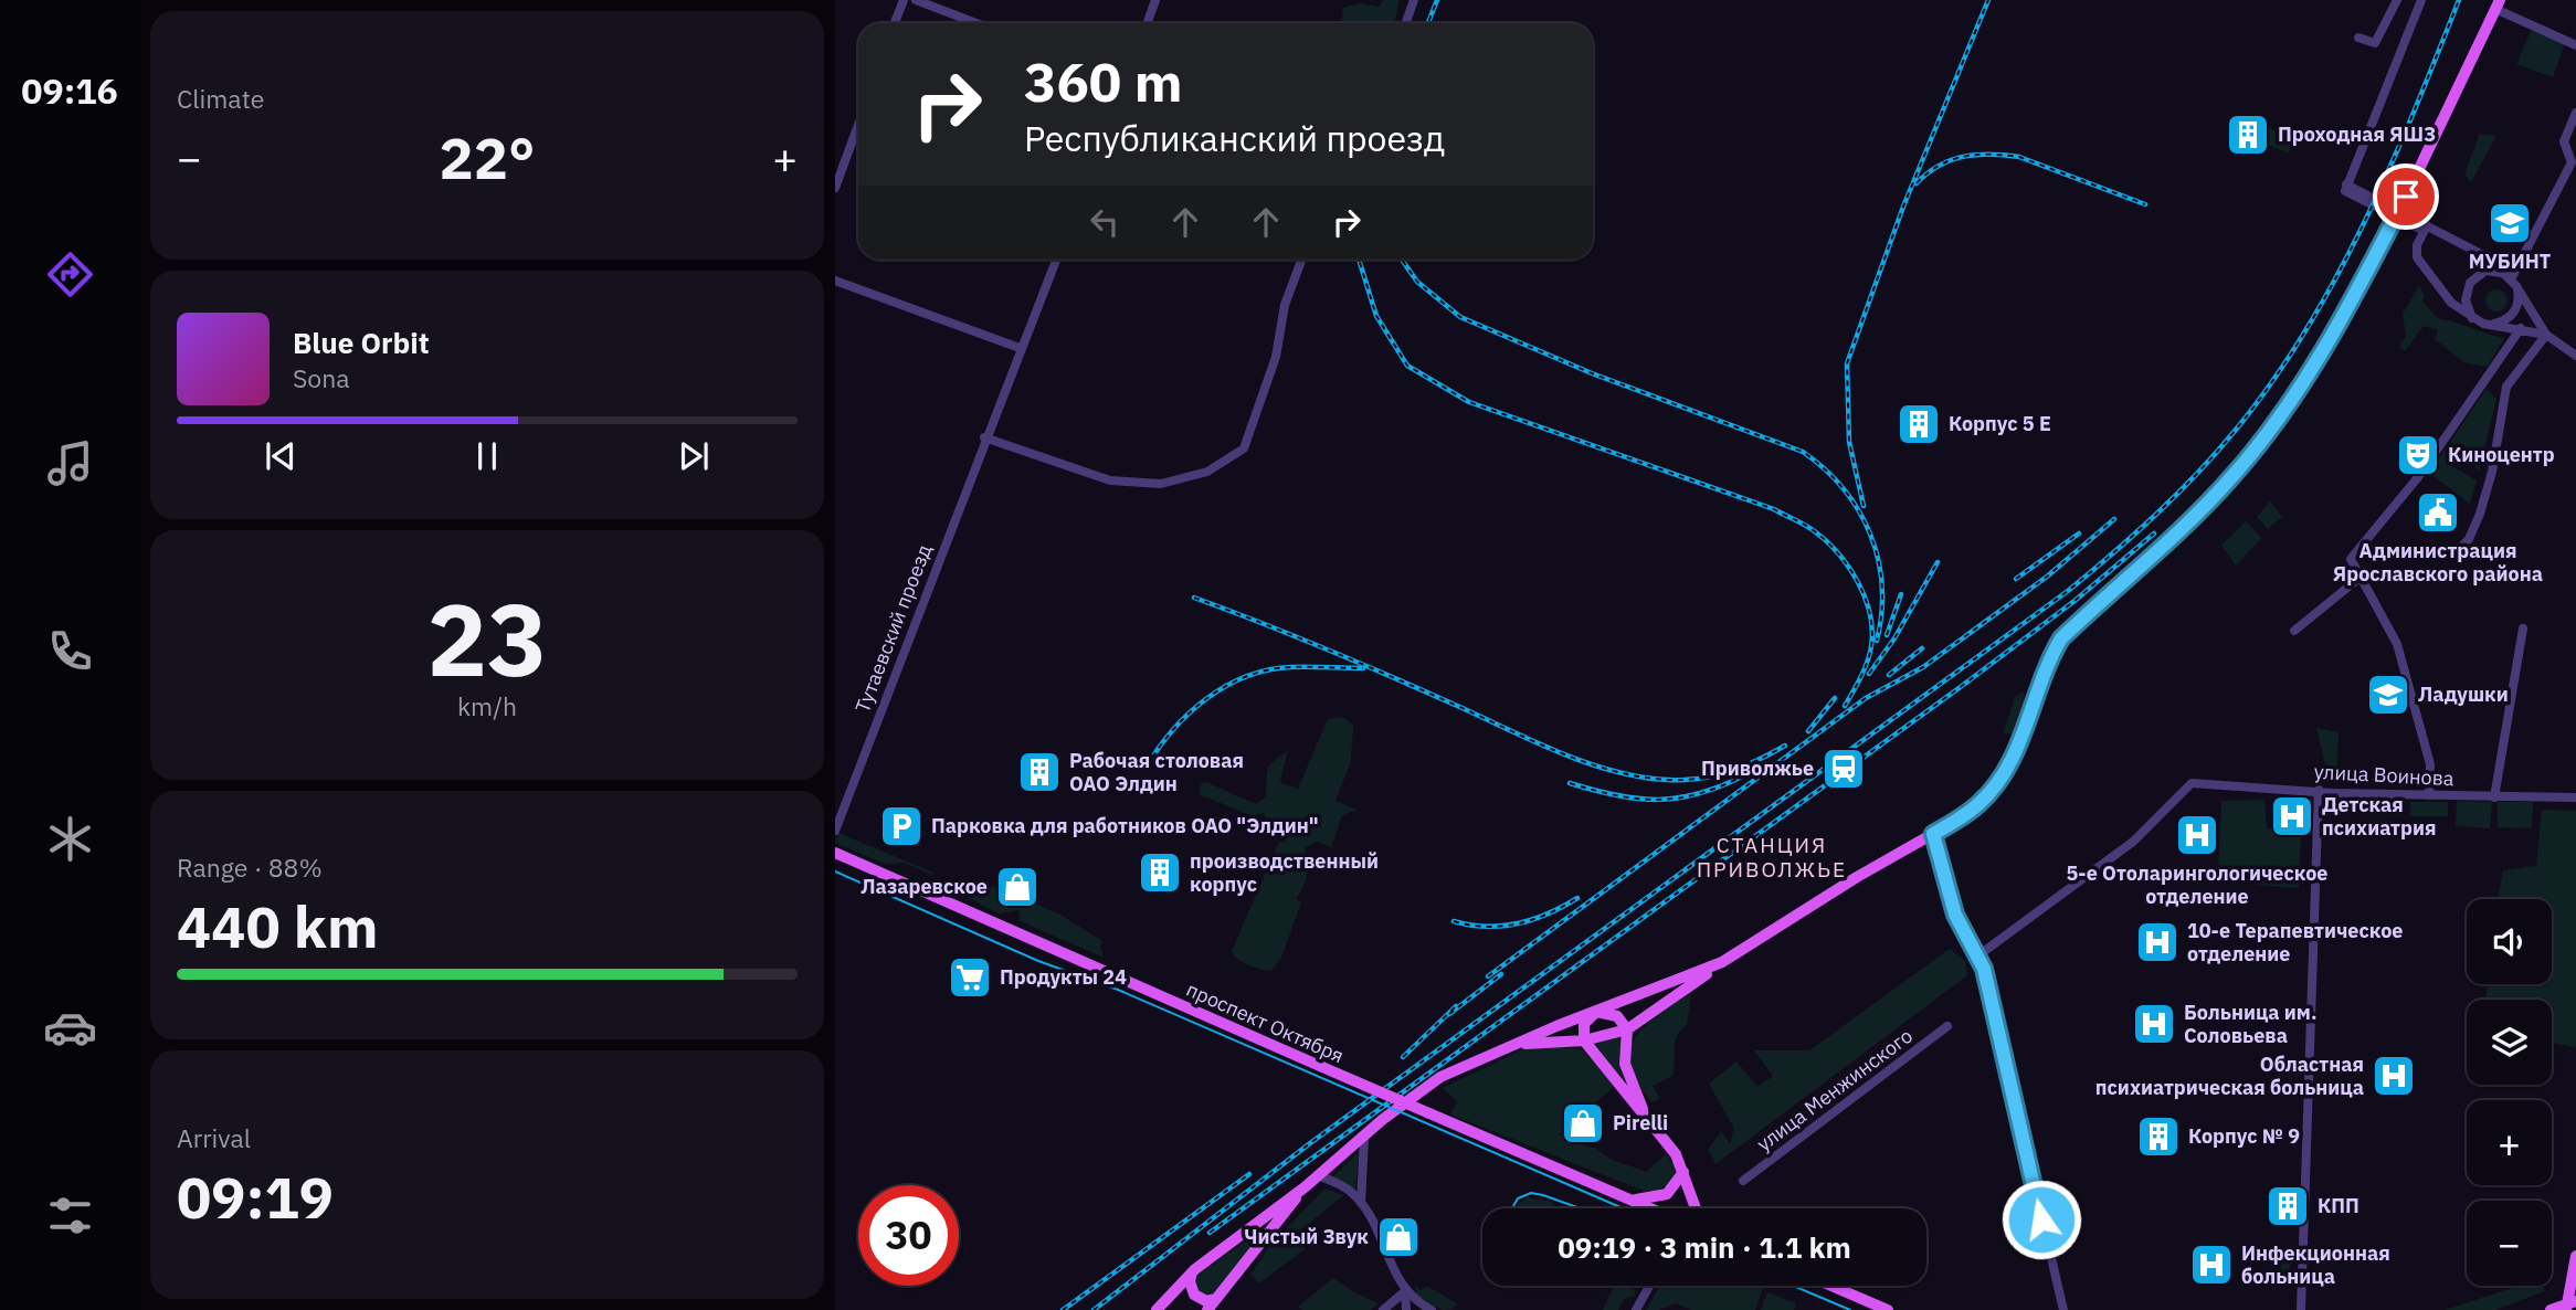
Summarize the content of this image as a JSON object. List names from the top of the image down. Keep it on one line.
{"streets":{"main road":["проспект Октября"],"street":["Тутаевский проезд","улица Воинова","улица Менжинского"]},"districts":["СТАНЦИЯ ПРИВОЛЖЬЕ"],"places":{"building":["Проходная ЯШЗ","Корпус 5 E","Рабочая столовая ОАО Элдин","производственный корпус","Корпус № 9","КПП"],"school or university":["МУБИНТ","Ладушки"],"theatre":["Киноцентр"],"public building":["Администрация Ярославского района"],"station":["Приволжье"],"hospital":["Детская психиатрия","5-е Отоларингологическое отделение","10-е Терапевтическое отделение","Больница им. Соловьева","Областная психиатрическая больница","Инфекционная больница"],"parking":["Парковка для работников ОАО \"Элдин\""],"shop":["Лазаревское","Pirelli","Чистый Звук"],"supermarket":["Продукты 24"]},"page":{"tabs":"09:16","tile":["Climate",["23","km/h"],["Range · 88%","440 km"],["Arrival","09:19"]],"turn":["360 m","Республиканский проезд"],"heat":["−","22°","+"],"song":["Blue Orbit","Sona"],"map_buttons":["+","−"],"limit":"30","trip":"09:19 · 3 min · 1.1 km"}}
